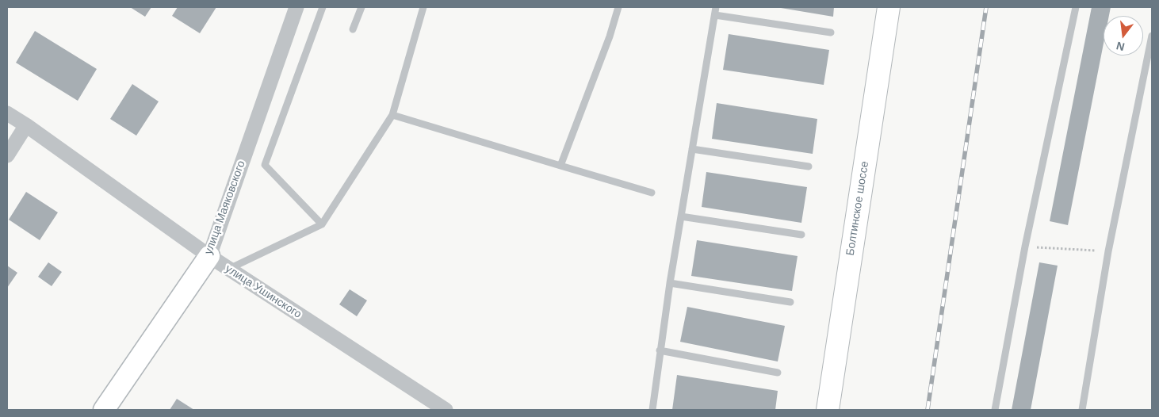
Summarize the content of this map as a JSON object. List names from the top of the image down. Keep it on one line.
{"streets":{"main road":["Болтинское шоссе"],"street":["улица Маяковского","улица Ушинского"]},"crossings":[["улица Маяковского","улица Ушинского"]],"north":"bottom"}
